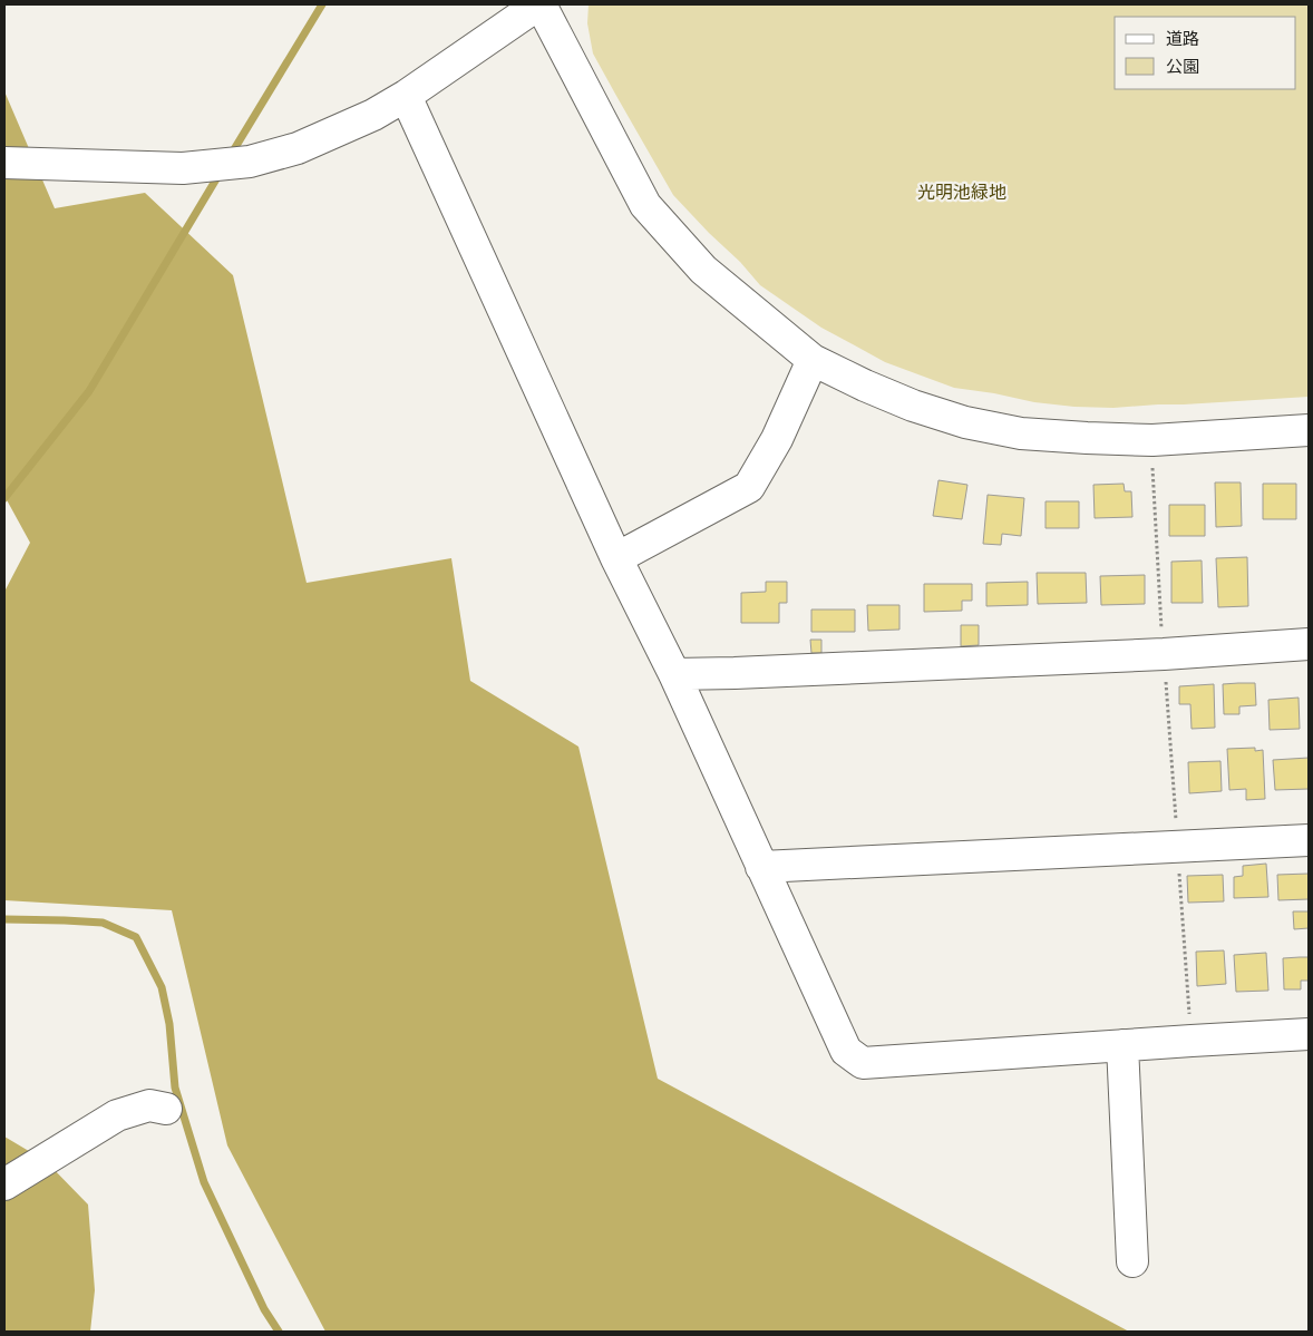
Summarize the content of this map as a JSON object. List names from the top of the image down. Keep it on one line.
{"parks":["光明池緑地"],"legend":["道路","公園"]}
